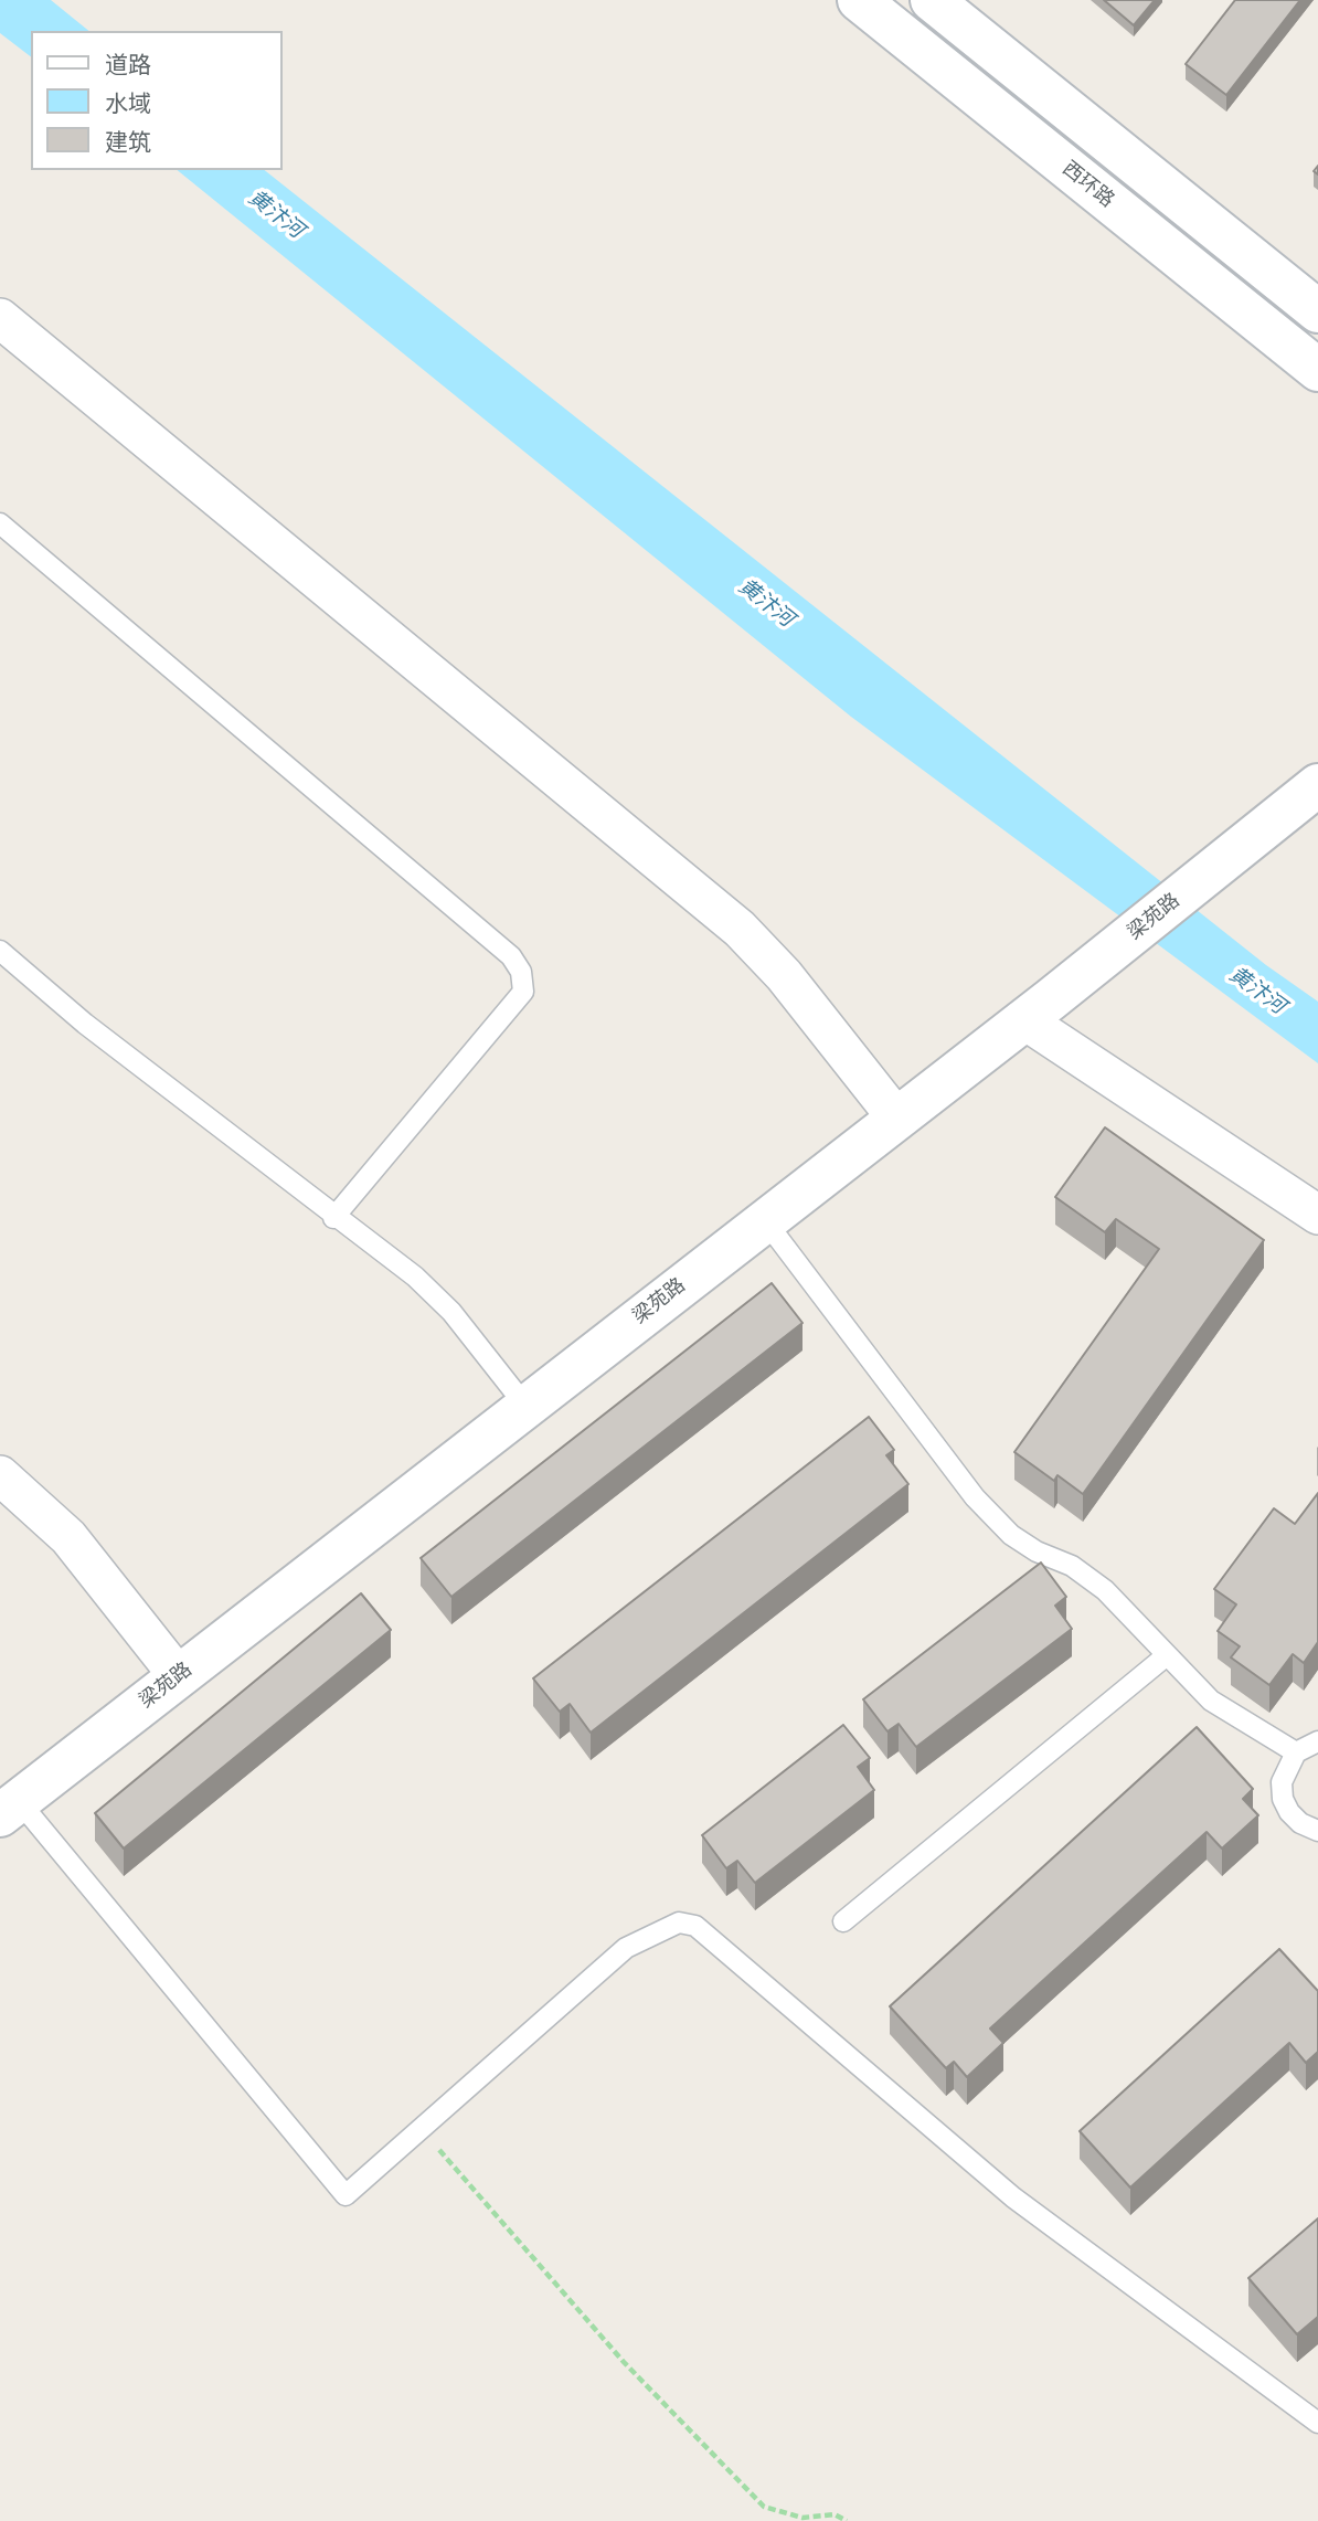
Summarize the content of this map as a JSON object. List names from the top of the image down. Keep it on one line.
{"streets":{"street":["西环路","梁苑路"]},"water":["黄汴河"],"legend":["道路","水域","建筑"]}
